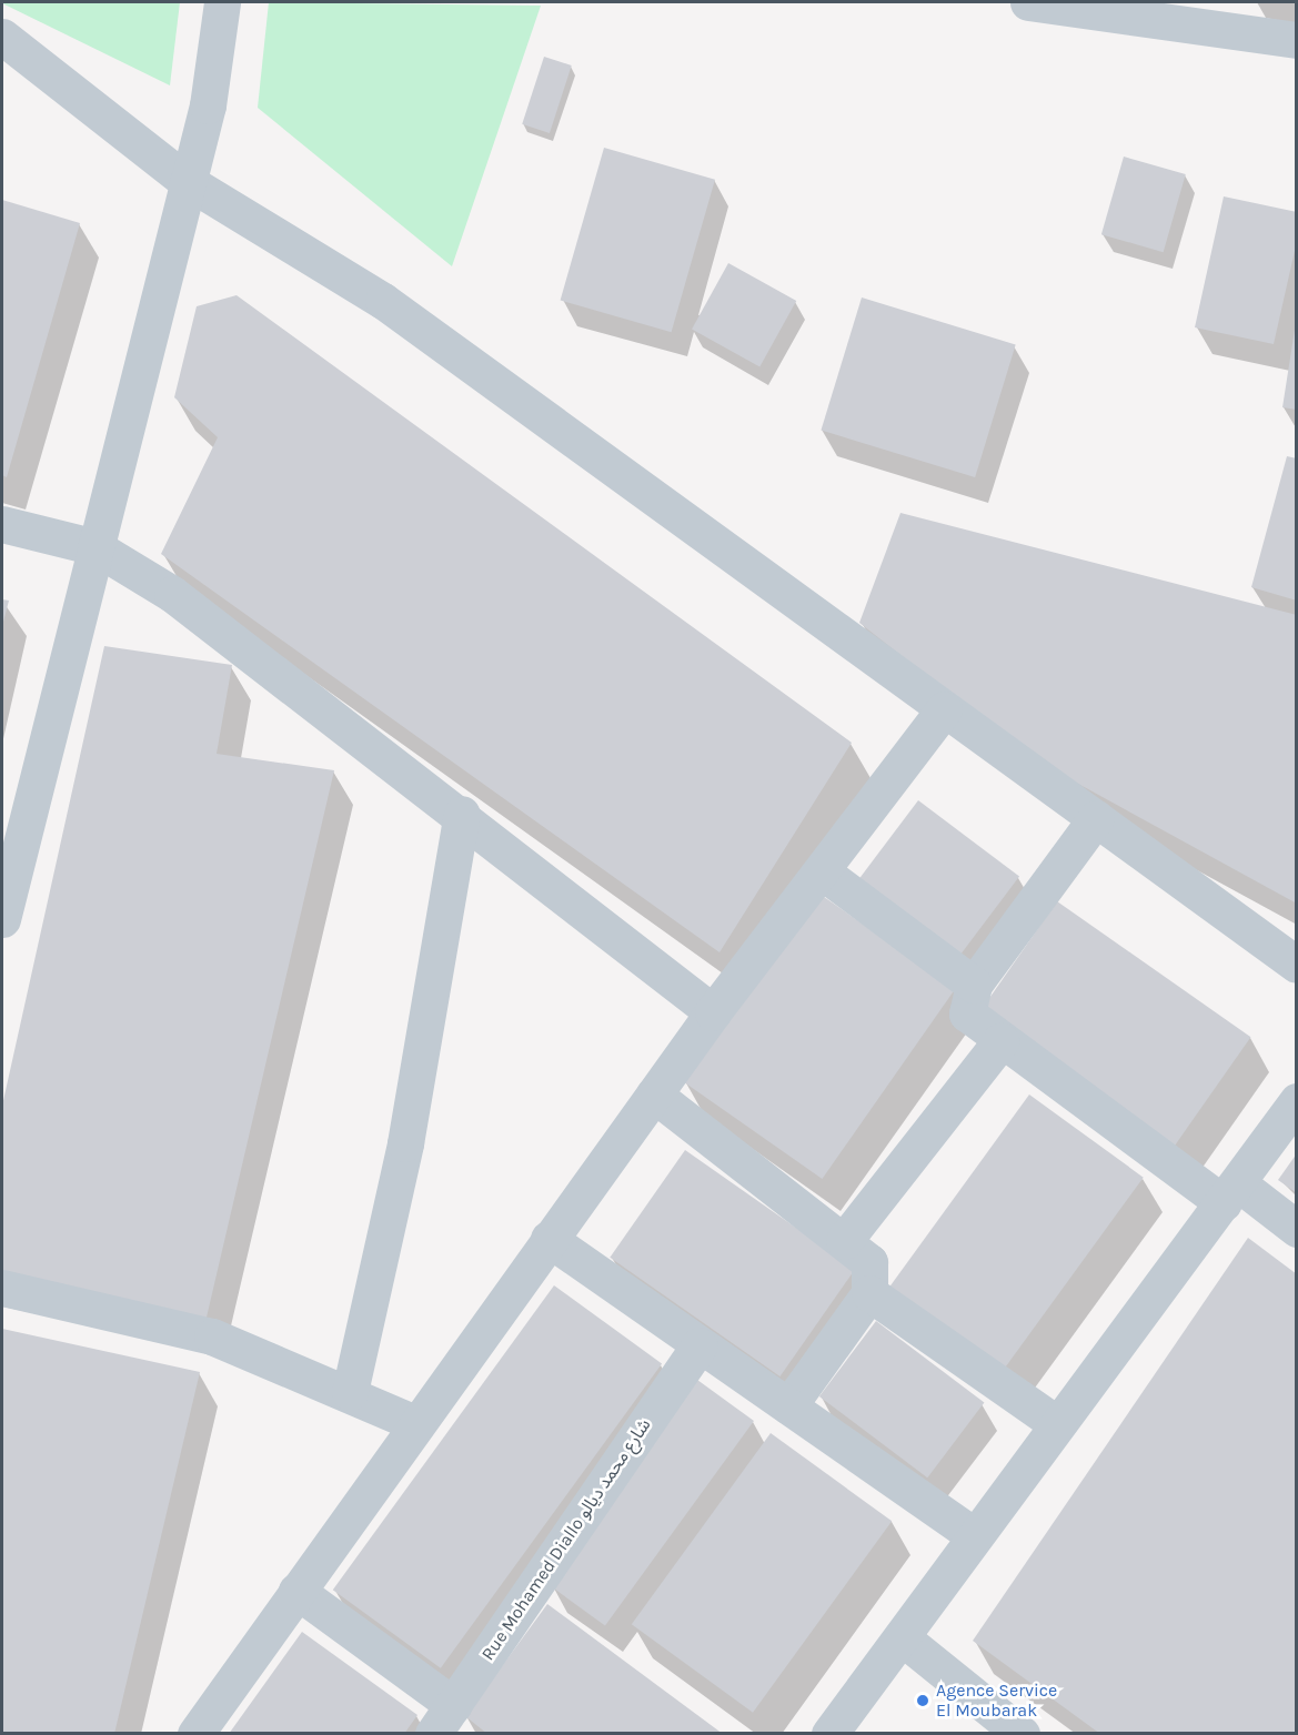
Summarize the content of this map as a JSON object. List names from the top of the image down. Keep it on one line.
{"streets":{"street":["Rue Mohamed Diallo شارع محمد ديالو"]},"places":["Agence Service El Moubarak"]}
